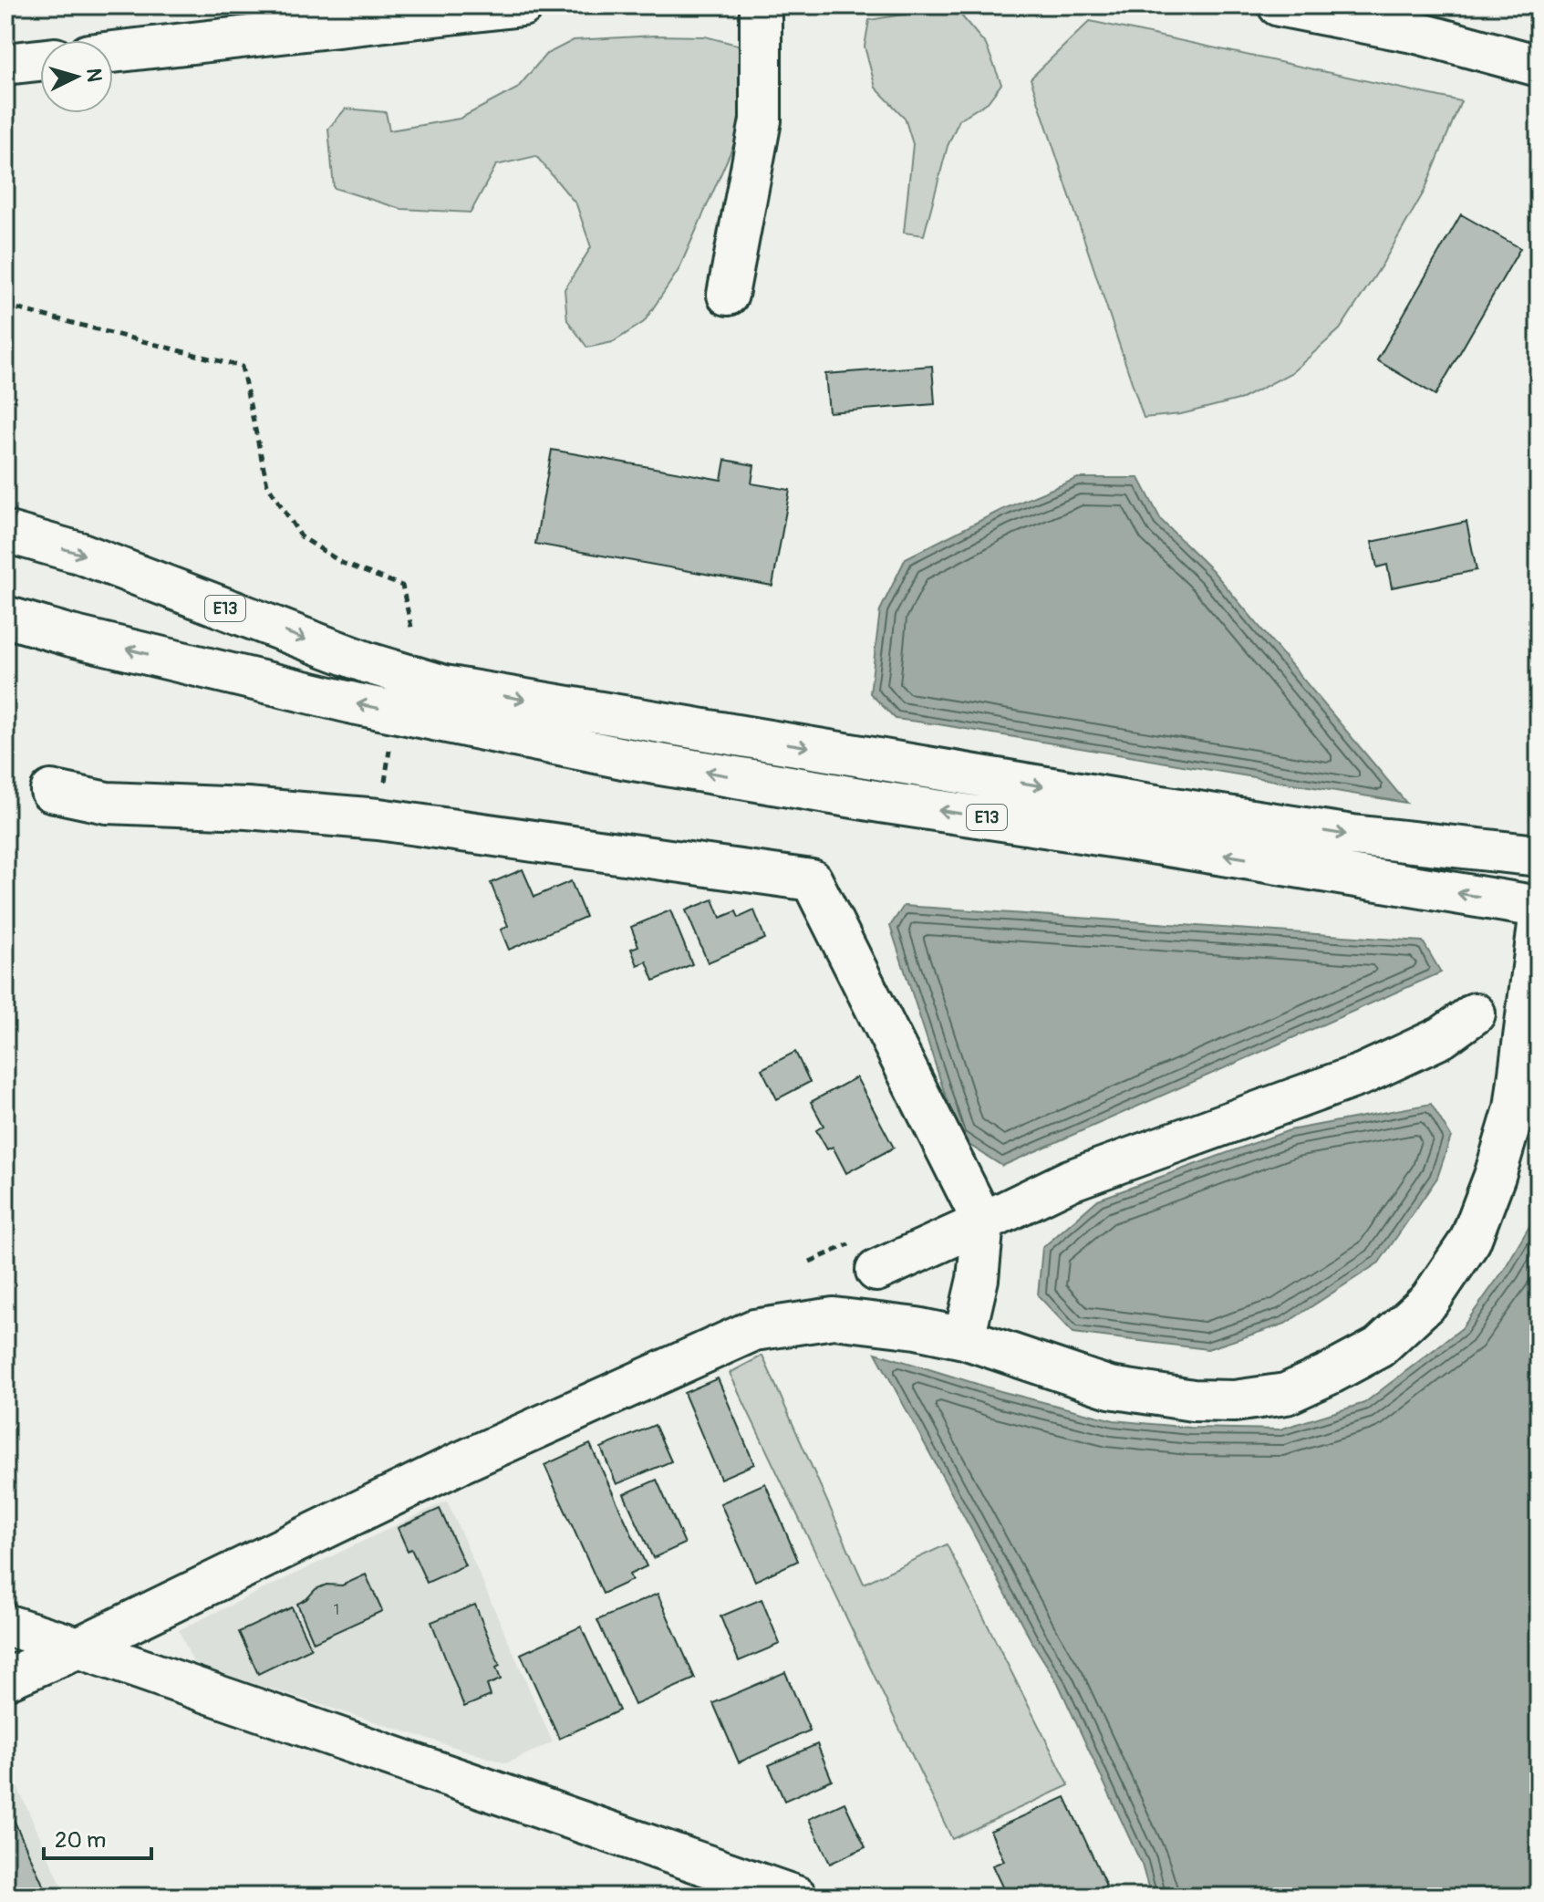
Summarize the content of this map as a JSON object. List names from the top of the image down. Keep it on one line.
{"streets":{"main road":["E13"]},"house_numbers":["1"],"scale_bar":"20 m","north":"right"}
